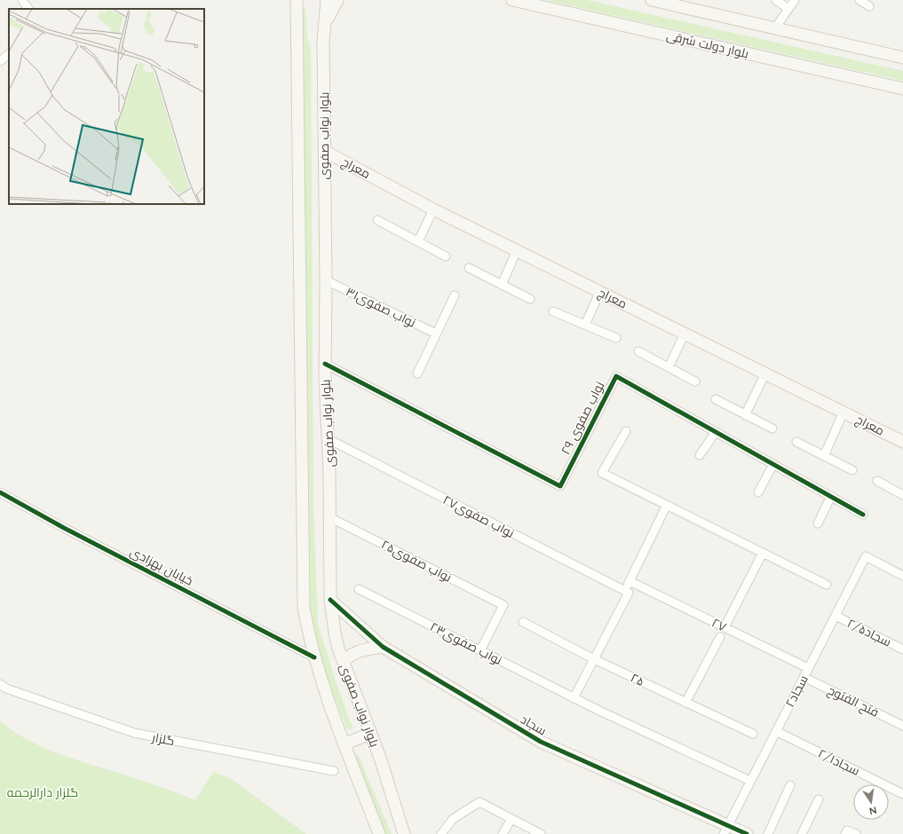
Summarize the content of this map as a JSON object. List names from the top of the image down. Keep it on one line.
{"streets":{"main road":["بلوار دولت شرقی","بلوار نواب صفوی","معراج","سجاد"],"street":["۳۱نواب صفوی","نواب صفوی ۲۹","۲۷نواب صفوی","۲۵نواب صفوی","خیابان بهزادی","۲۷","۲/۵سجاد","۲۳نواب صفوی","۲۵","۲سجاد","فتح الفتوح","گلزار","۲/۱سجاد"]},"crossings":[["بلوار نواب صفوی","معراج"],["بلوار نواب صفوی","۳۱نواب صفوی"],["بلوار نواب صفوی","نواب صفوی ۲۹"],["بلوار نواب صفوی","۲۷نواب صفوی"],["بلوار نواب صفوی","۲۵نواب صفوی"],["بلوار نواب صفوی","خیابان بهزادی"],["بلوار نواب صفوی","سجاد"],["۲۵نواب صفوی","۲۳نواب صفوی"],["۲۷","۲سجاد"],["۲/۵سجاد","۲سجاد"],["۲۳نواب صفوی","۲سجاد"],["۲سجاد","فتح الفتوح"],["۲سجاد","سجاد"],["۲سجاد","۲/۱سجاد"]],"parks":["گلزار دارالرحمه"],"north":"bottom"}
